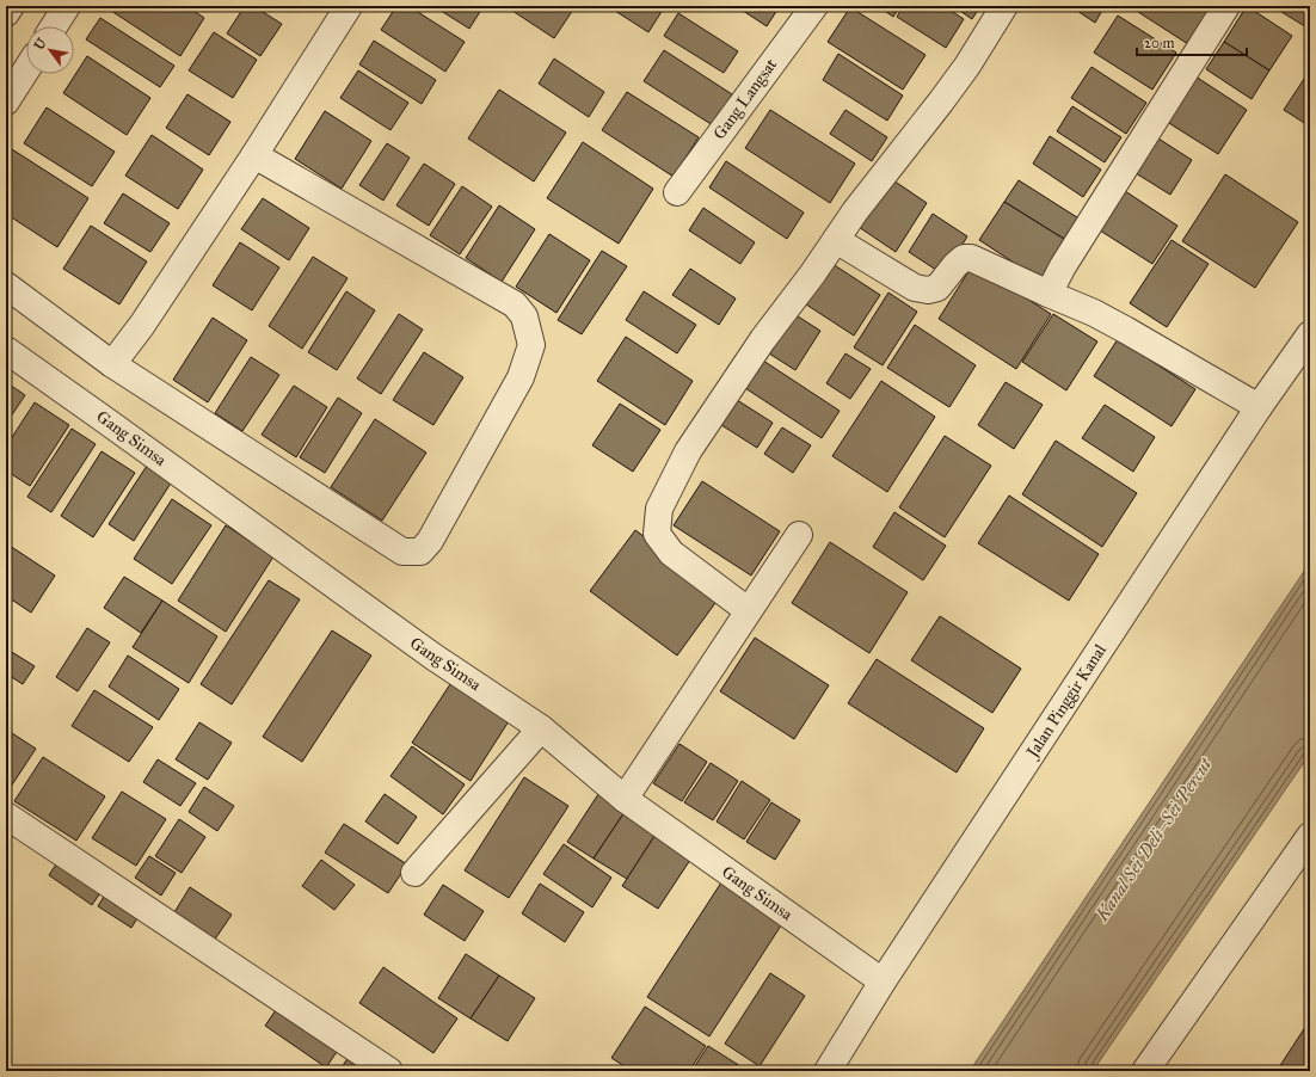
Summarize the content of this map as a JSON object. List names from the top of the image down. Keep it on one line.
{"streets":{"street":["Gang Langsat","Gang Simsa","Jalan Pinggir Kanal"]},"crossings":[["Gang Simsa","Jalan Pinggir Kanal"]],"water":["Kanal Sei Deli–Sei Percut"],"scale_bar":"20 m","north":"top left"}
